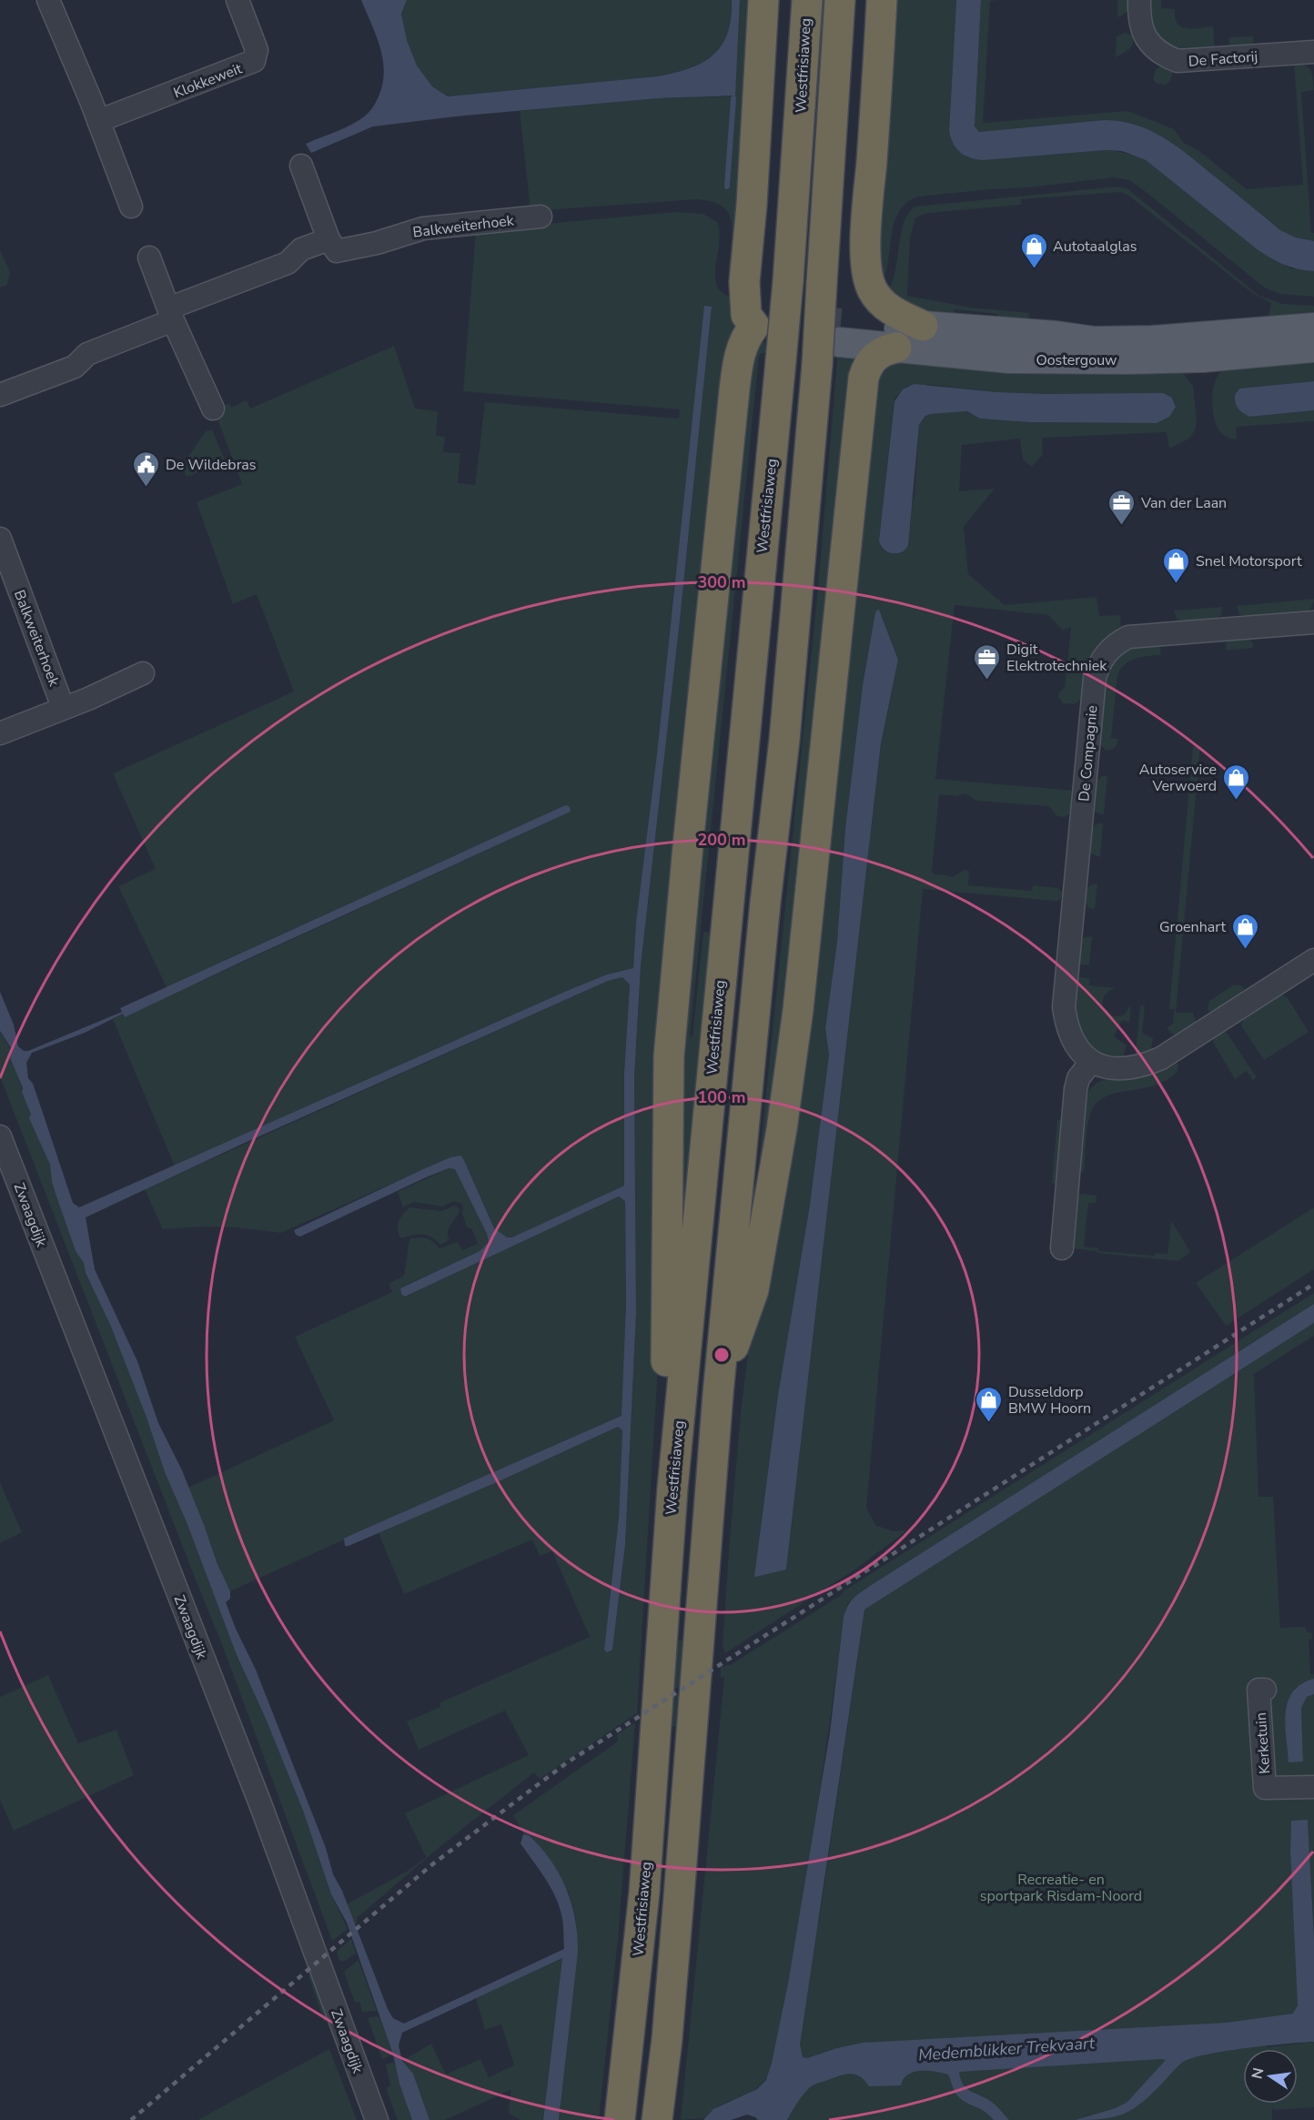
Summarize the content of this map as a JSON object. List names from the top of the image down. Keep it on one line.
{"streets":{"highway":["Westfrisiaweg"],"main road":["Oostergouw"],"street":["De Factorij","Klokkeweit","Balkweiterhoek","De Compagnie","Zwaagdijk","Kerketuin"]},"water":["Medemblikker Trekvaart"],"parks":["Recreatie- en sportpark Risdam-Noord"],"places":{"shop":["Autotaalglas","Snel Motorsport","Autoservice Verwoerd","Groenhart","Dusseldorp BMW Hoorn"],"public building":["De Wildebras"],"office":["Van der Laan","Digit Elektrotechniek"]},"north":"left","rings":["300 m","200 m","100 m"]}
